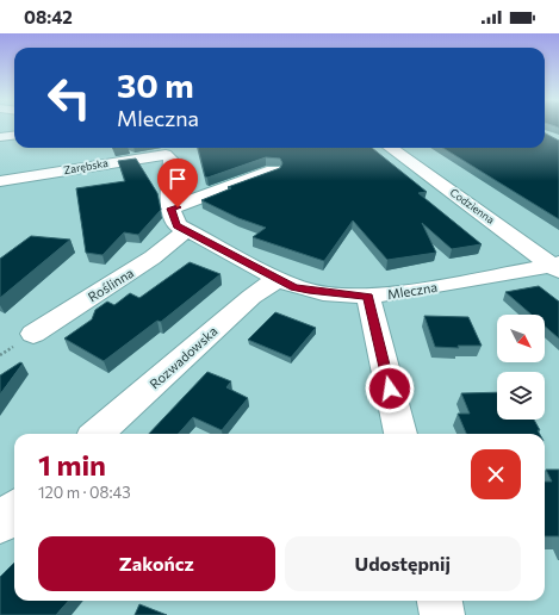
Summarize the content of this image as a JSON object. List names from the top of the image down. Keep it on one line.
{"streets":{"street":["Zarębska","Codzienna","Roślinna","Mleczna","Rozwadowska"]},"crossings":[["Zarębska","Mleczna"],["Codzienna","Mleczna"],["Roślinna","Mleczna"],["Mleczna","Rozwadowska"]],"north":"bottom right","page":{"status":"08:42","turn":["30 m","Mleczna"],"heading":["1 min","120 m · 08:43"],"buttons":["Zakończ","Udostępnij"]}}
